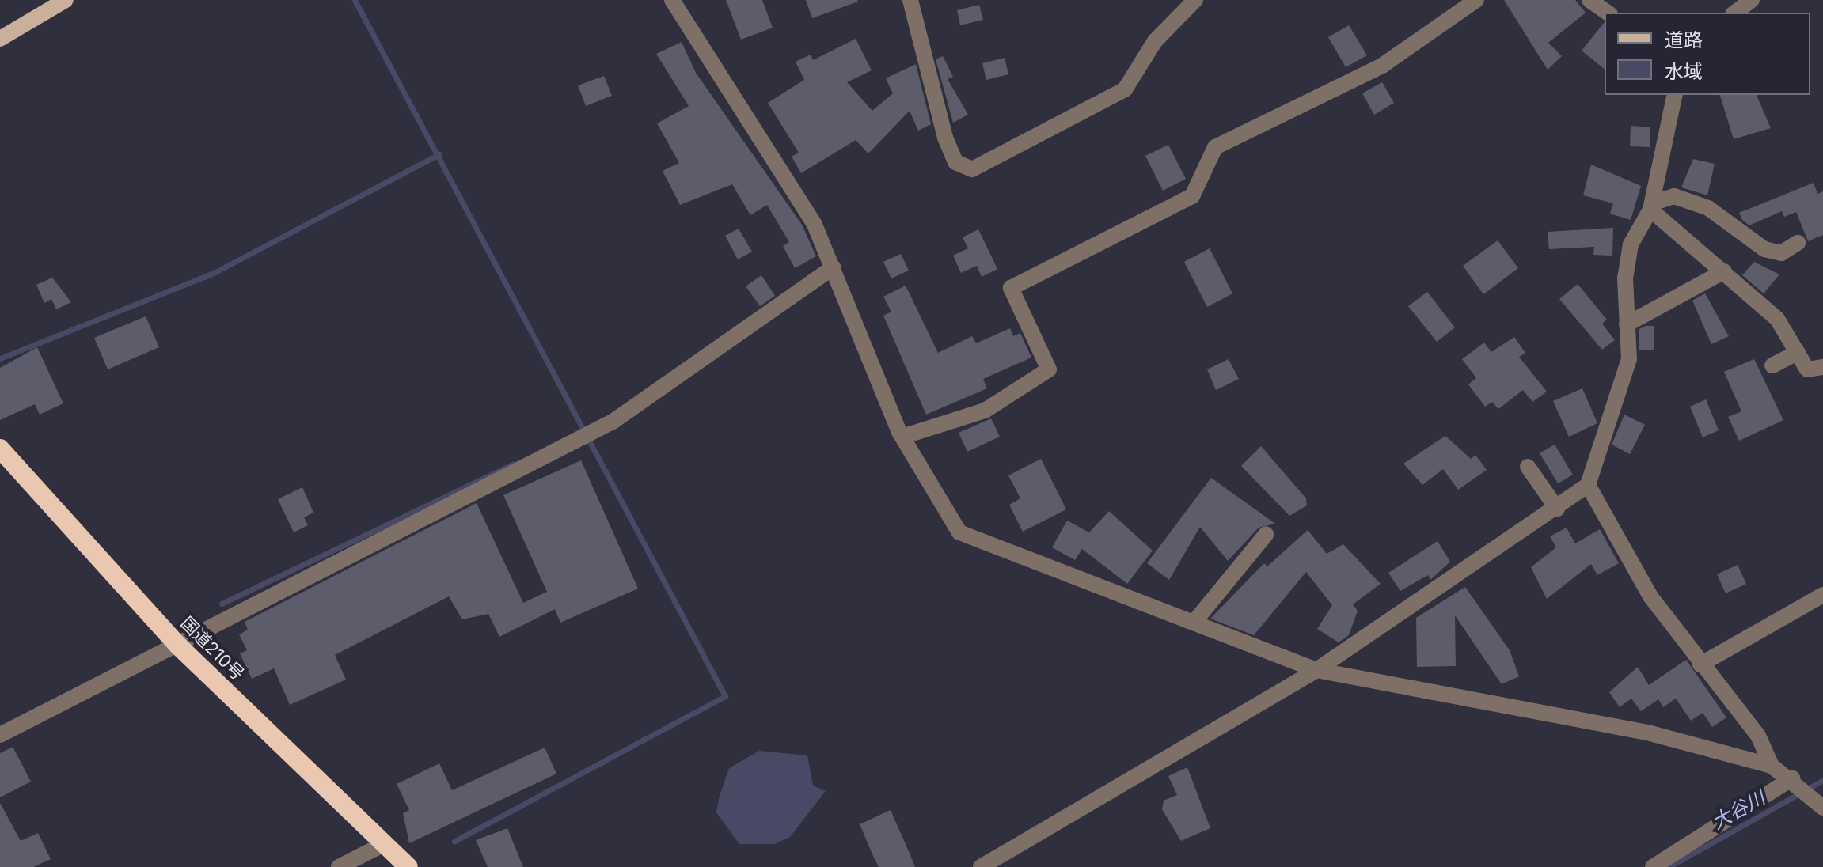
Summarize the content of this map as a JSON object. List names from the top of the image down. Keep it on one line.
{"streets":{"highway":["国道210号"]},"water":["大谷川"],"legend":["道路","水域"]}
